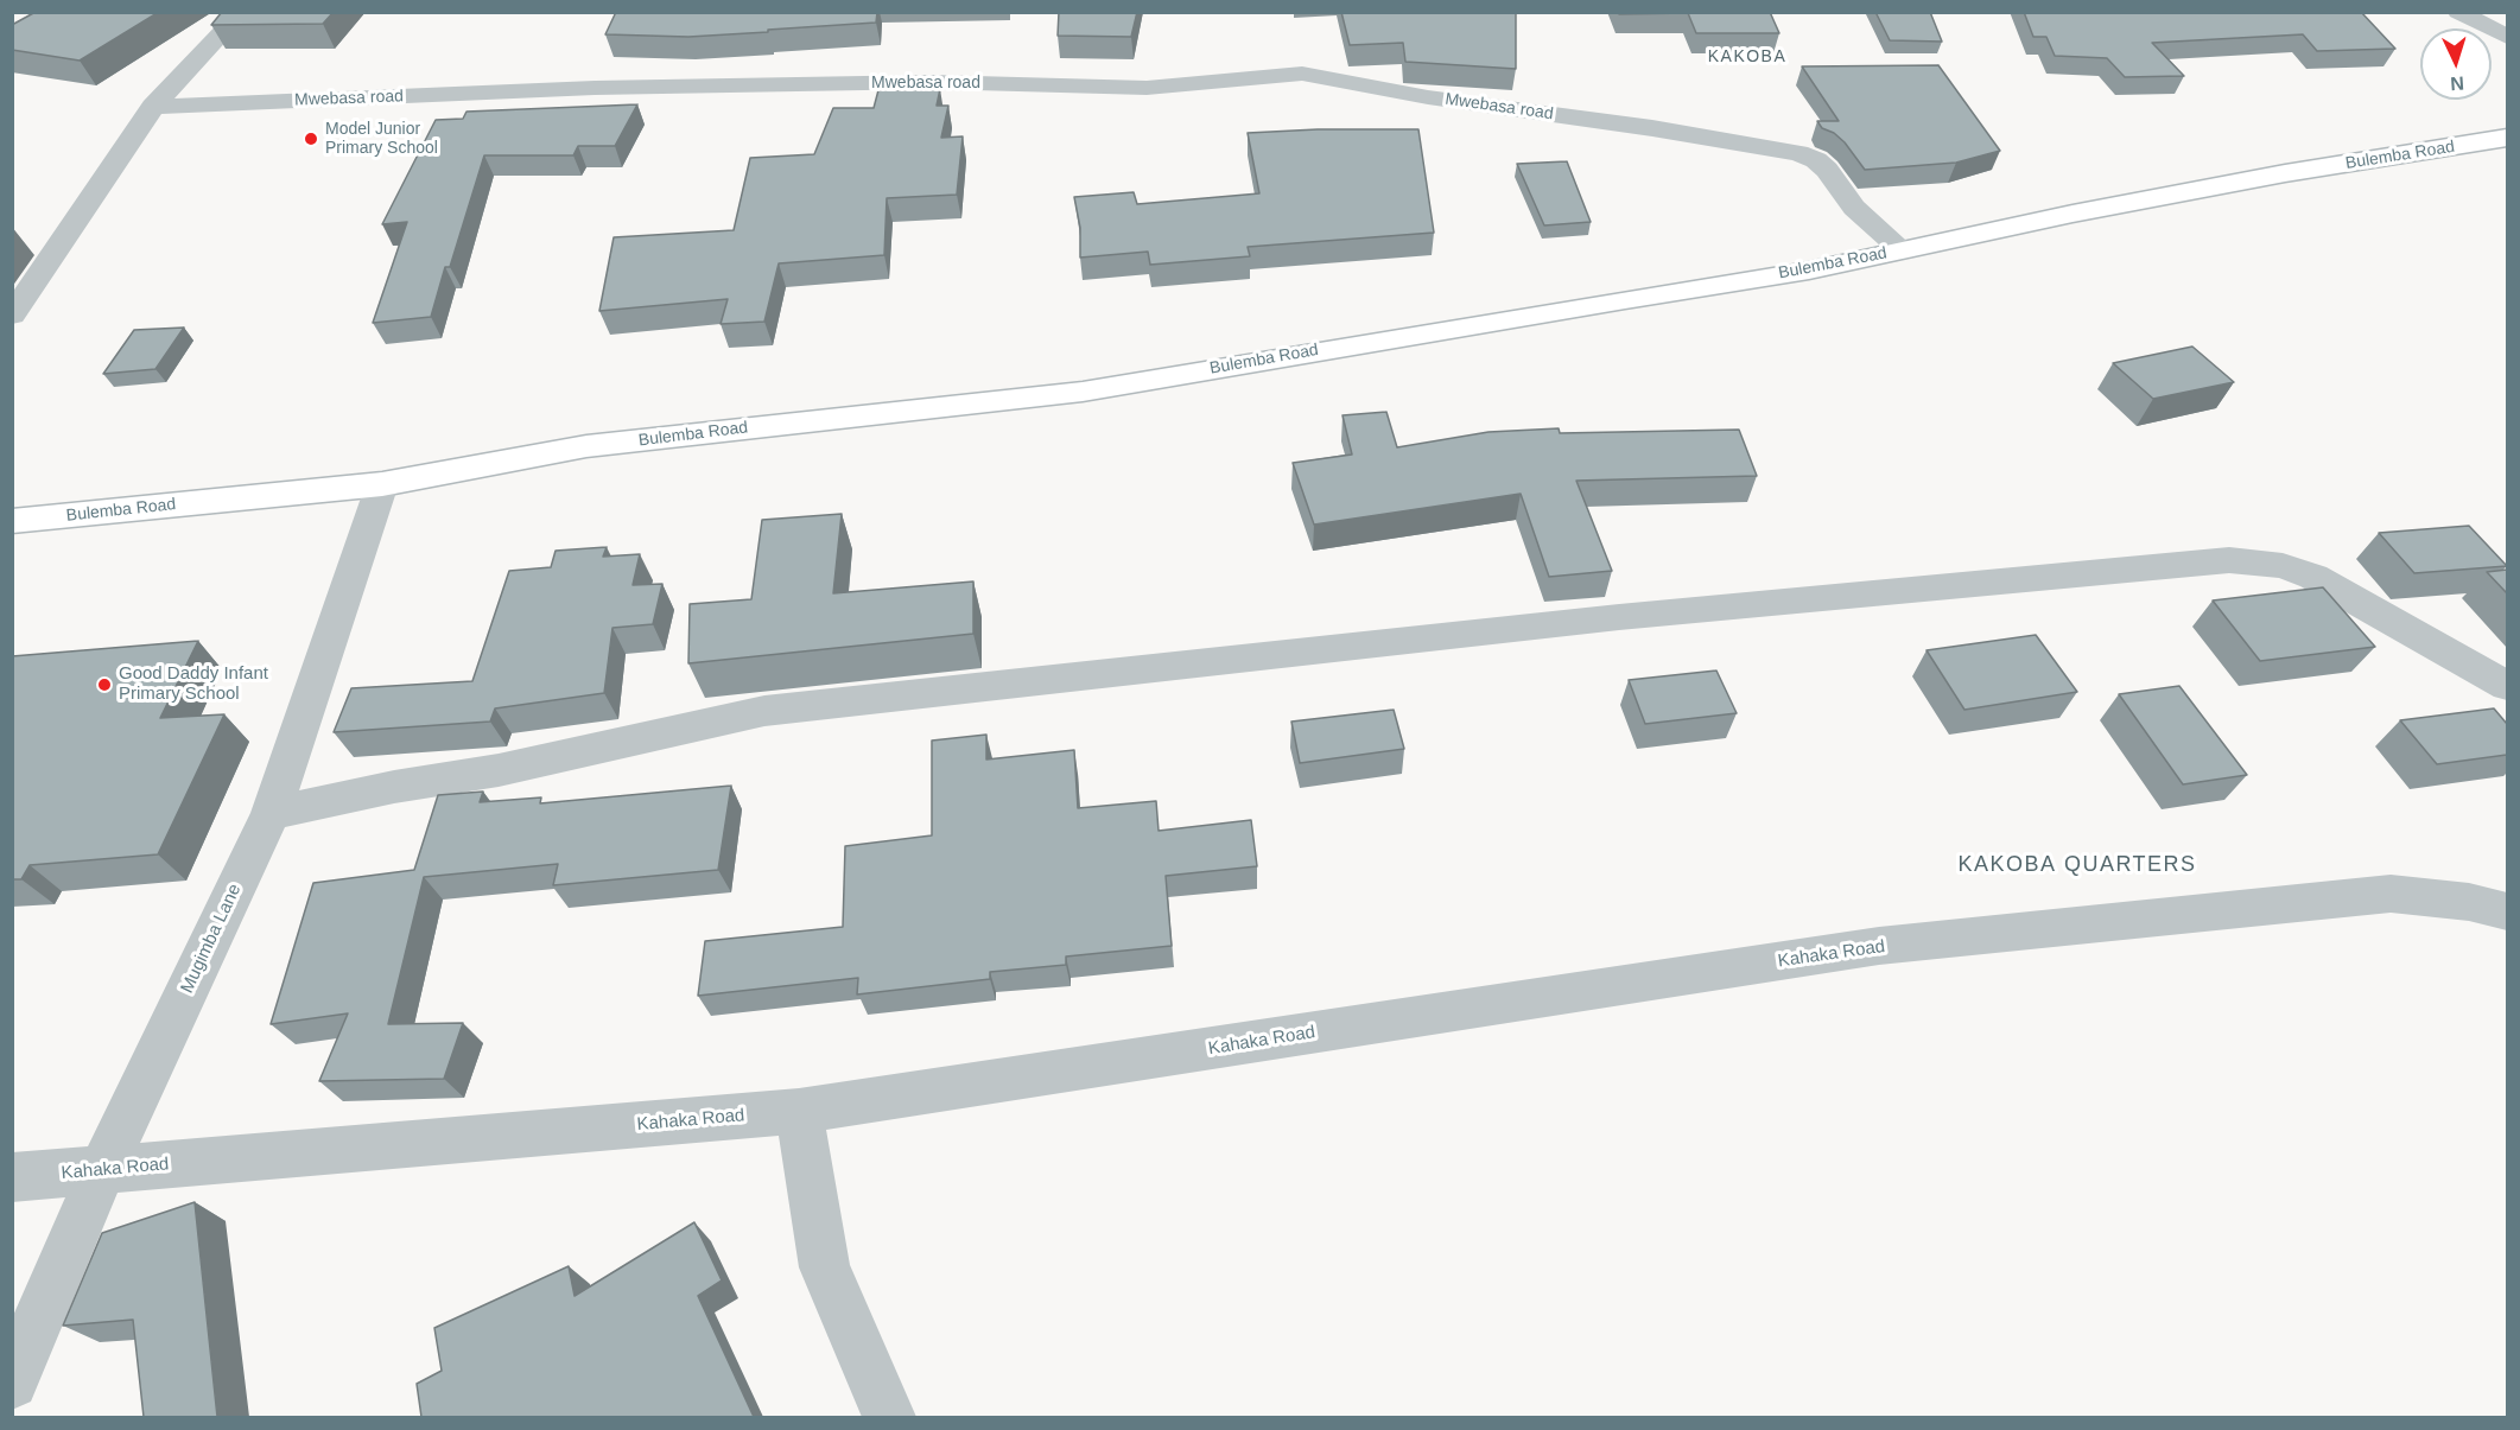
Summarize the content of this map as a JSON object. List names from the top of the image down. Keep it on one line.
{"streets":{"main road":["Bulemba Road"],"street":["Mwebasa road","Mugimba Lane","Kahaka Road"]},"crossings":[["Mwebasa road","Bulemba Road"],["Bulemba Road","Mugimba Lane"],["Mugimba Lane","Kahaka Road"]],"districts":["KAKOBA","KAKOBA QUARTERS"],"places":["Model Junior Primary School","Good Daddy Infant Primary School"],"north":"bottom"}
